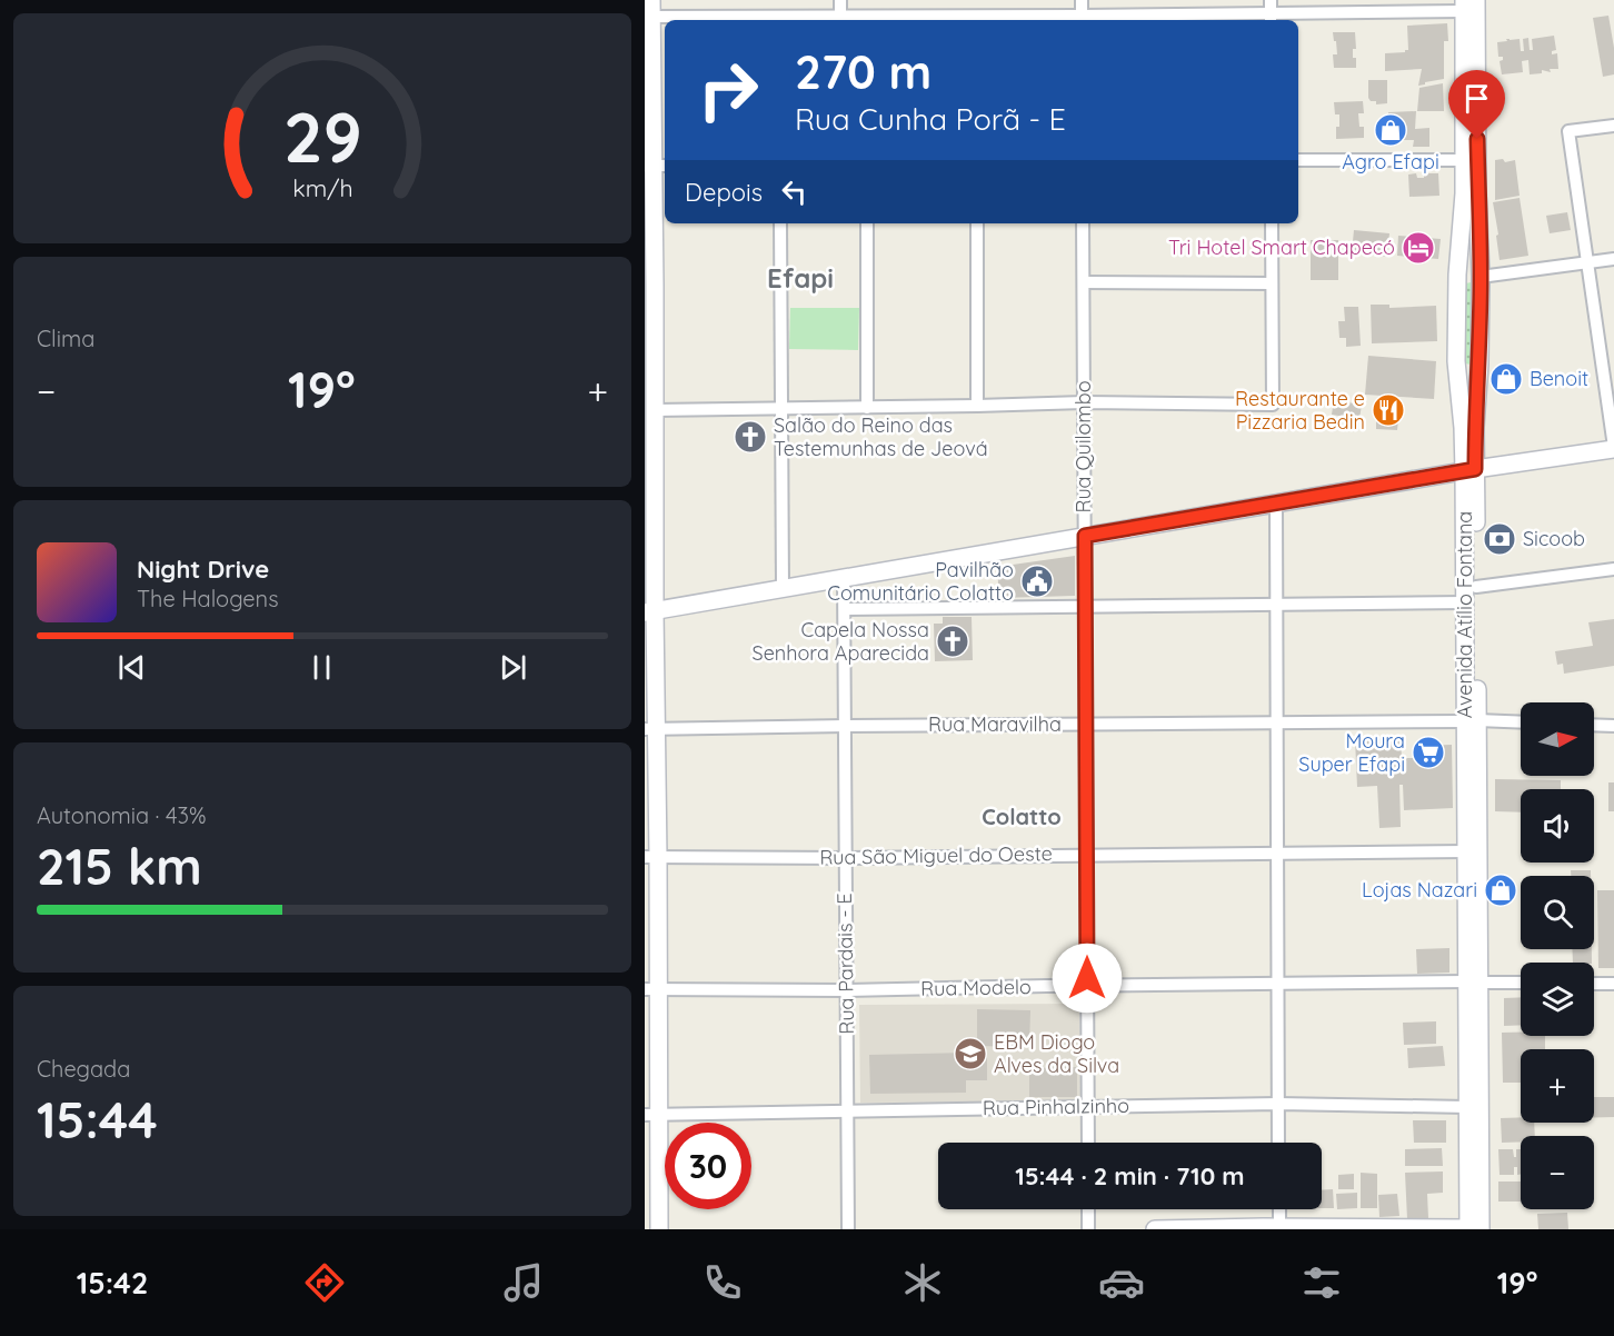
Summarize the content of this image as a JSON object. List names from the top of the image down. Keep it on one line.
{"streets":{"main road":["Avenida Atílio Fontana"],"street":["Rua Quilombo","Rua Maravilha","Rua São Miguel do Oeste","Rua Pardais - E","Rua Modelo","Rua Pinhalzinho"]},"crossings":[["Rua Quilombo","Rua Maravilha"],["Rua Quilombo","Rua São Miguel do Oeste"],["Rua Quilombo","Rua Modelo"],["Rua Quilombo","Rua Pinhalzinho"],["Avenida Atílio Fontana","Rua Maravilha"],["Avenida Atílio Fontana","Rua São Miguel do Oeste"],["Avenida Atílio Fontana","Rua Modelo"],["Avenida Atílio Fontana","Rua Pinhalzinho"],["Rua Maravilha","Rua Pardais - E"],["Rua São Miguel do Oeste","Rua Pardais - E"],["Rua Pardais - E","Rua Modelo"],["Rua Pardais - E","Rua Pinhalzinho"]],"districts":["Efapi","Colatto"],"places":{"shop":["Agro Efapi","Benoit","Lojas Nazari"],"hotel":["Tri Hotel Smart Chapecó"],"restaurant":["Restaurante e Pizzaria Bedin"],"church":["Salão do Reino das Testemunhas de Jeová","Capela Nossa Senhora Aparecida"],"bank":["Sicoob"],"public building":["Pavilhão Comunitário Colatto"],"supermarket":["Moura Super Efapi"],"school or university":["EBM Diogo Alves da Silva"]},"north":"right","page":{"turn":["270 m","Rua Cunha Porã - E"],"then":"Depois","tile":["Clima",["Autonomia · 43%","215 km"],["Chegada","15:44"]],"heat":["−","19°","+"],"song":["Night Drive","The Halogens"],"map_buttons":["+","−"],"limit":"30","trip":"15:44 · 2 min · 710 m","tabs":["15:42","19°"],"gauge":["29","km/h"]}}
